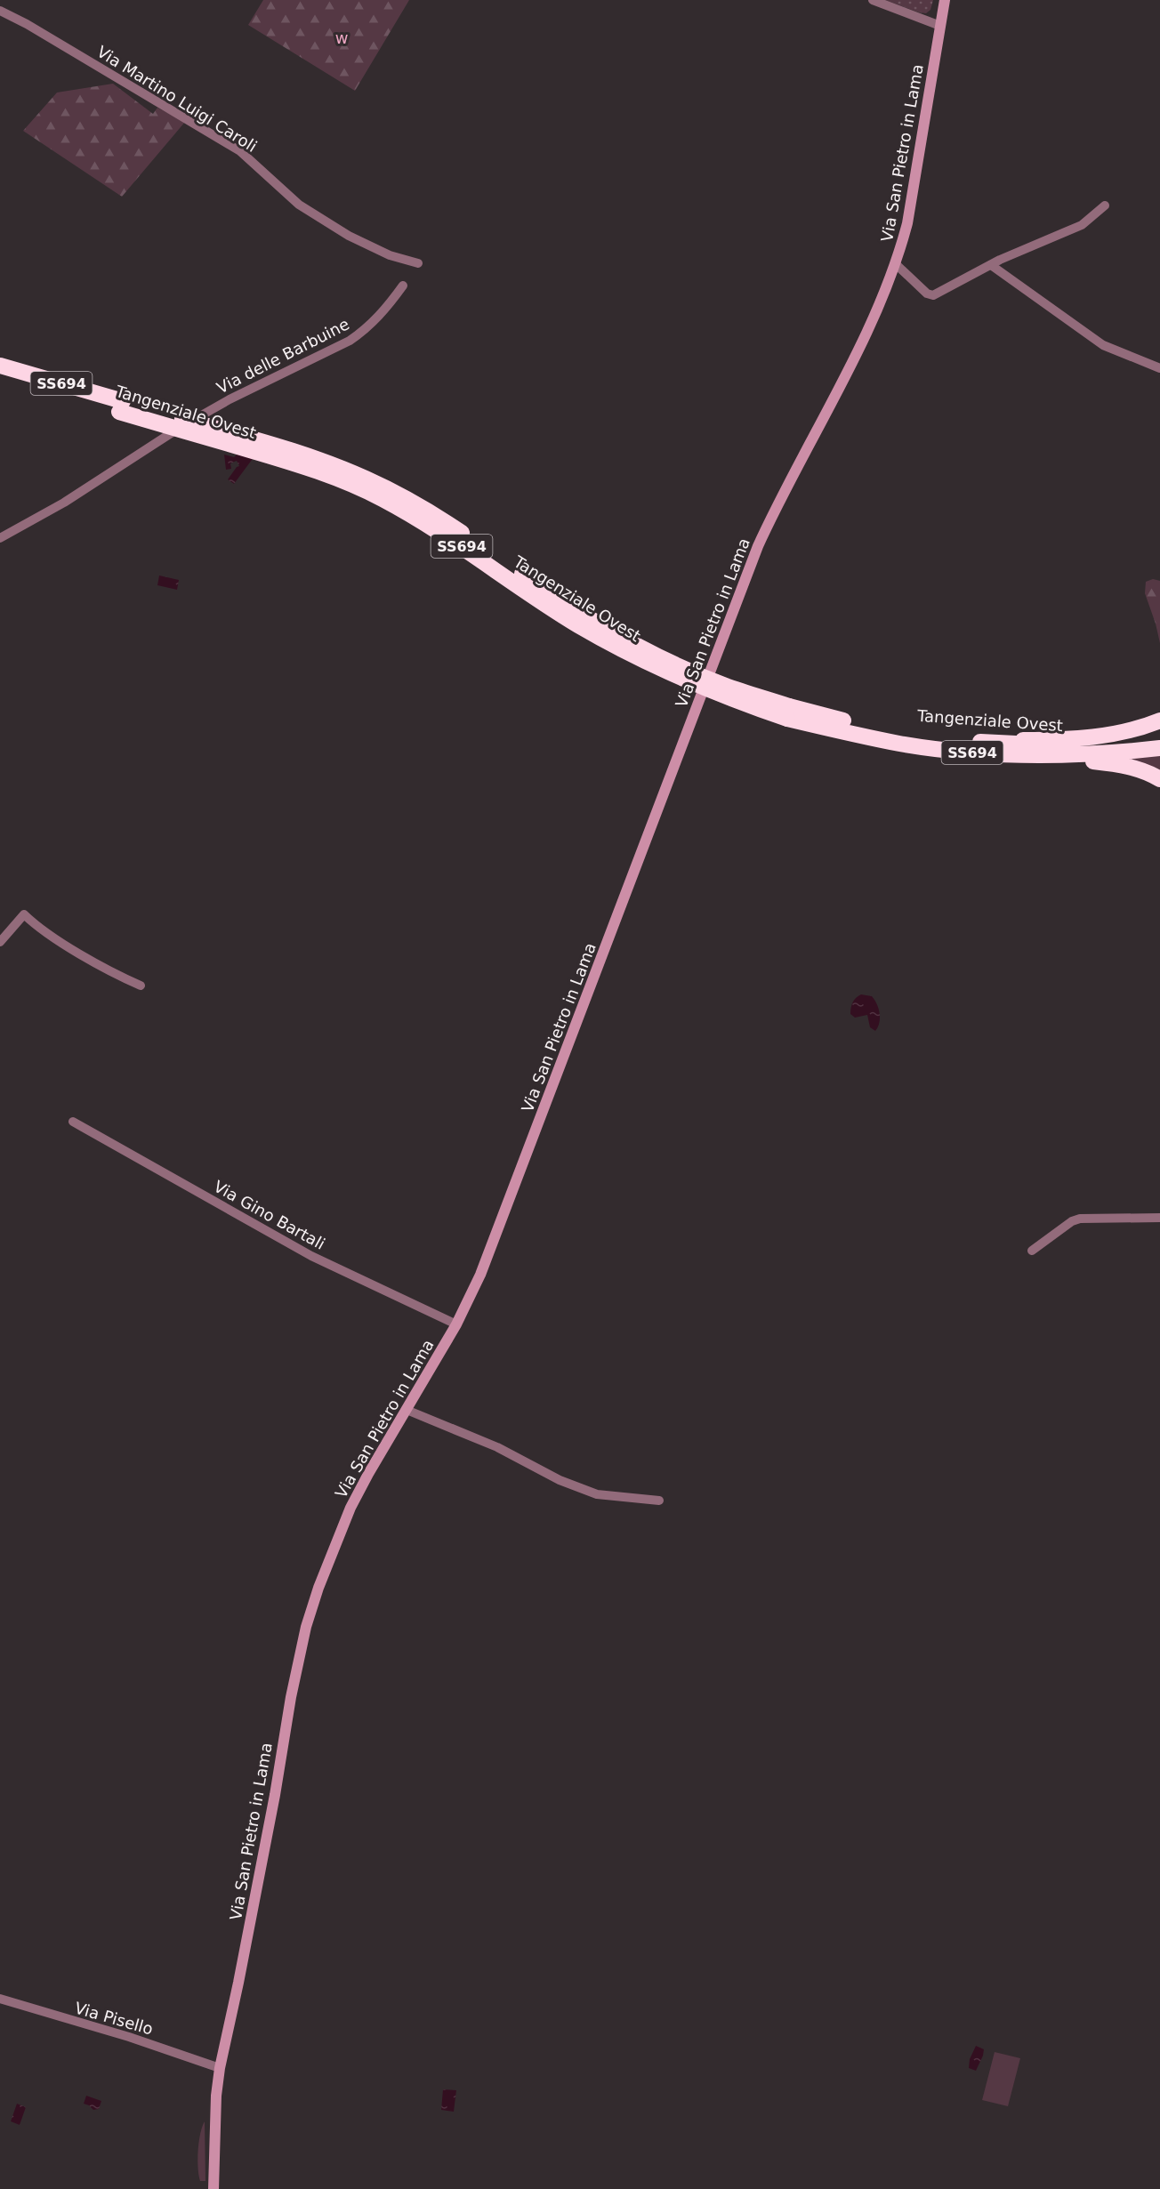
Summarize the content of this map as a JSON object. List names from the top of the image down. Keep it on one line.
{"streets":{"highway":["SS694","Tangenziale Ovest"],"main road":["Via San Pietro in Lama"],"street":["Via Martino Luigi Caroli","Via delle Barbuine","Via Gino Bartali","Via Pisello"]},"crossings":[["Via San Pietro in Lama","Via Gino Bartali"],["Via San Pietro in Lama","Via Pisello"]],"parks":["w"]}
